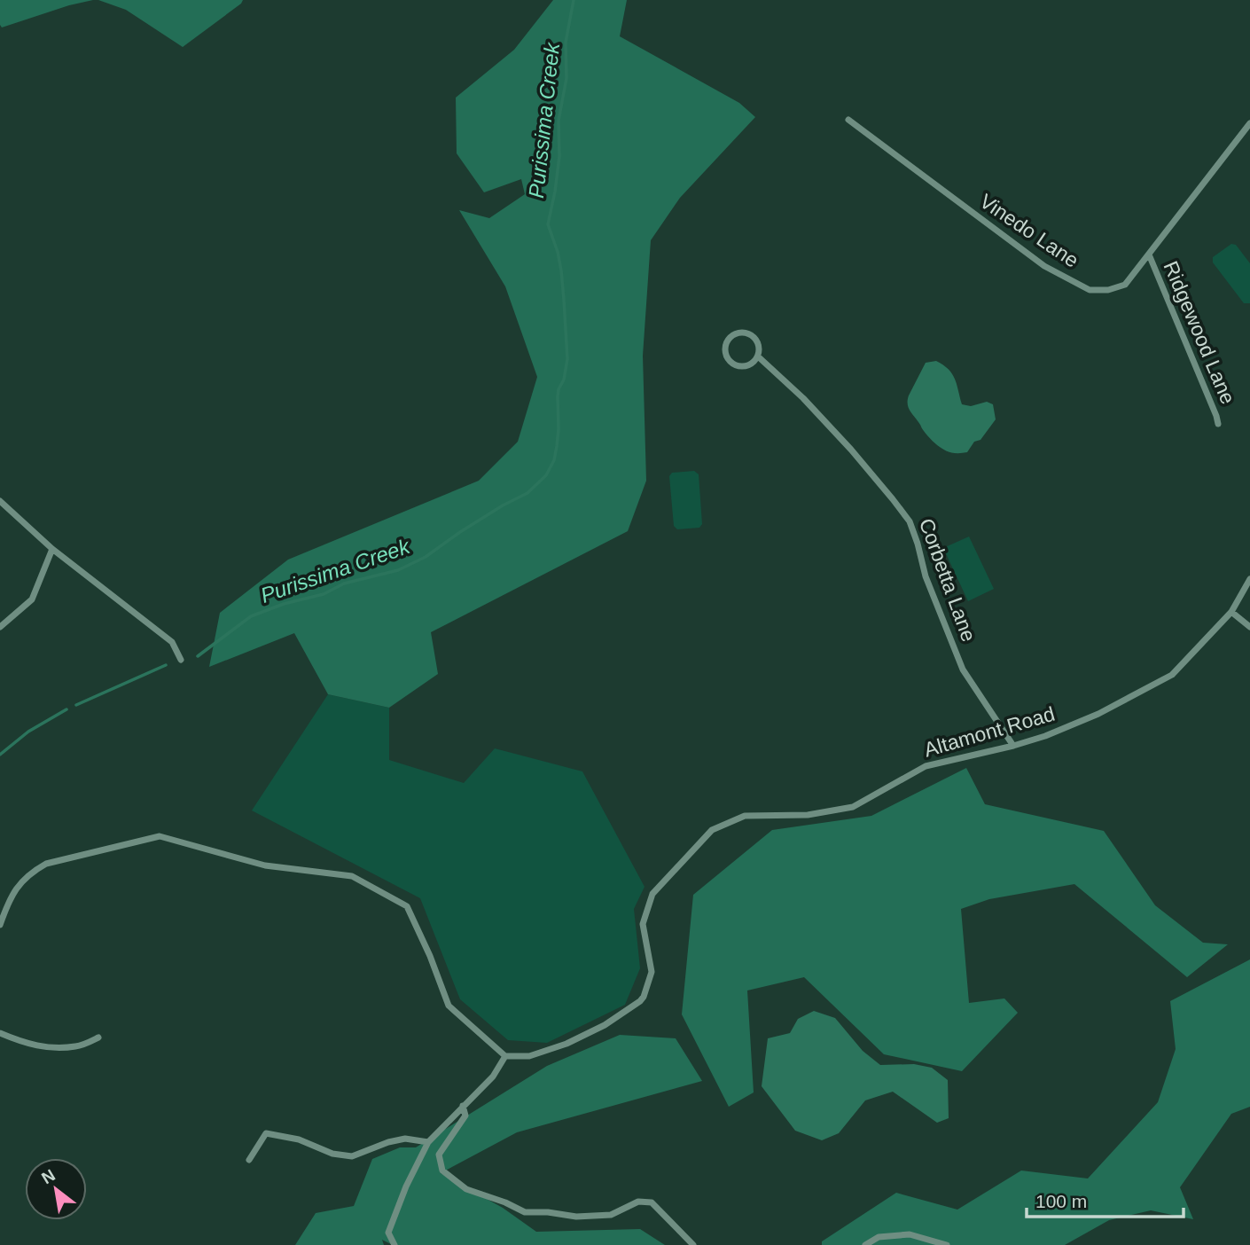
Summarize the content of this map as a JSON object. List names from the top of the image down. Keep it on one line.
{"streets":{"street":["Vinedo Lane","Ridgewood Lane","Corbetta Lane","Altamont Road"]},"crossings":[["Vinedo Lane","Ridgewood Lane"],["Corbetta Lane","Altamont Road"]],"water":["Purissima Creek"],"scale_bar":"100 m","north":"top left"}
